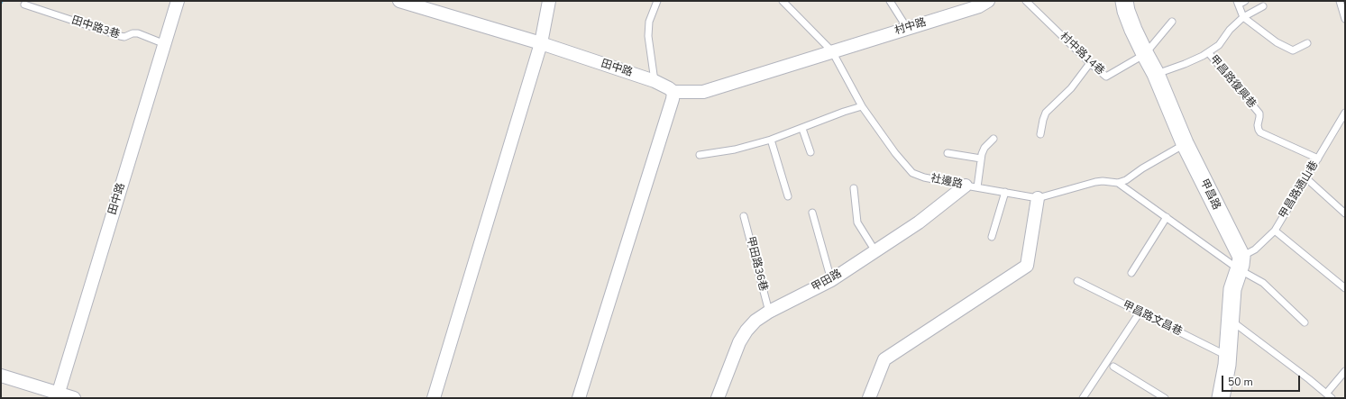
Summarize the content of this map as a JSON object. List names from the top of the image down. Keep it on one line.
{"streets":{"street":["村中路","田中路","甲昌路","甲田路"],"lane":["田中路3巷","村中路14巷","甲昌路復興巷","社邊路","甲昌路通山巷","甲田路36巷","甲昌路文昌巷"]},"crossings":[["村中路","社邊路"],["田中路3巷","田中路"],["村中路14巷","甲昌路"],["甲昌路復興巷","甲昌路通山巷"],["甲昌路復興巷","甲昌路"],["社邊路","甲田路"],["甲昌路通山巷","甲昌路"],["甲田路36巷","甲田路"]],"scale_bar":"50 m"}
